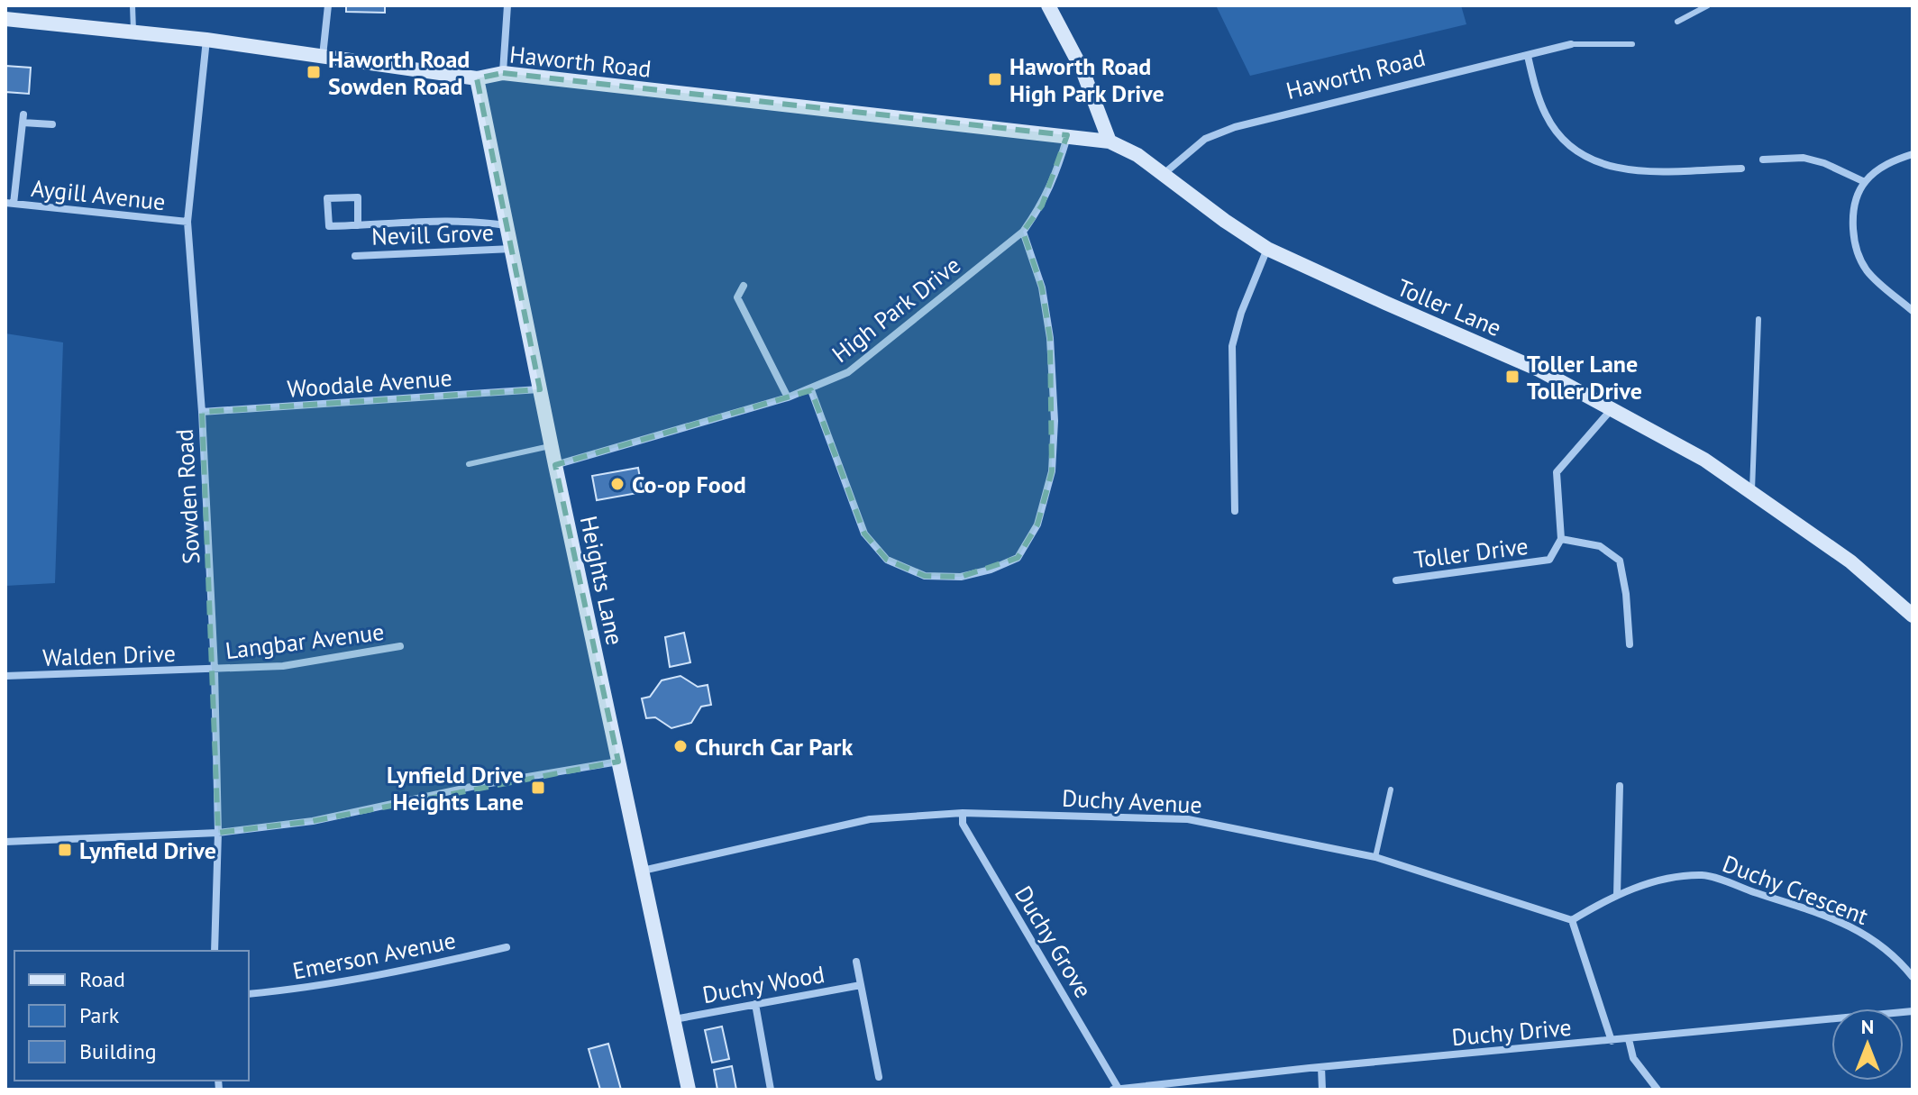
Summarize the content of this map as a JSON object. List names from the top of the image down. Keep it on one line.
{"streets":{"main road":["Haworth Road","Toller Lane","Heights Lane"],"street":["Aygill Avenue","Nevill Grove","High Park Drive","Woodale Avenue","Sowden Road","Toller Drive","Langbar Avenue","Walden Drive","Duchy Avenue","Duchy Crescent","Duchy Grove","Emerson Avenue","Duchy Wood","Duchy Drive"]},"crossings":[["Haworth Road","Toller Lane"],["Haworth Road","High Park Drive"],["Haworth Road","Sowden Road"],["Haworth Road","Heights Lane"],["Aygill Avenue","Sowden Road"],["Nevill Grove","Heights Lane"],["Toller Lane","Toller Drive"],["High Park Drive","Heights Lane"],["Woodale Avenue","Sowden Road"],["Woodale Avenue","Heights Lane"],["Sowden Road","Langbar Avenue"],["Sowden Road","Walden Drive"],["Heights Lane","Duchy Avenue"],["Heights Lane","Duchy Wood"],["Langbar Avenue","Walden Drive"],["Duchy Avenue","Duchy Crescent"],["Duchy Avenue","Duchy Grove"],["Duchy Grove","Duchy Drive"]],"places":{"transit":["Haworth Road Sowden Road","Haworth Road High Park Drive","Toller Lane Toller Drive","Lynfield Drive Heights Lane","Lynfield Drive"],"other":["Co-op Food","Church Car Park"]},"legend":["Road","Park","Building"],"north":"top"}
